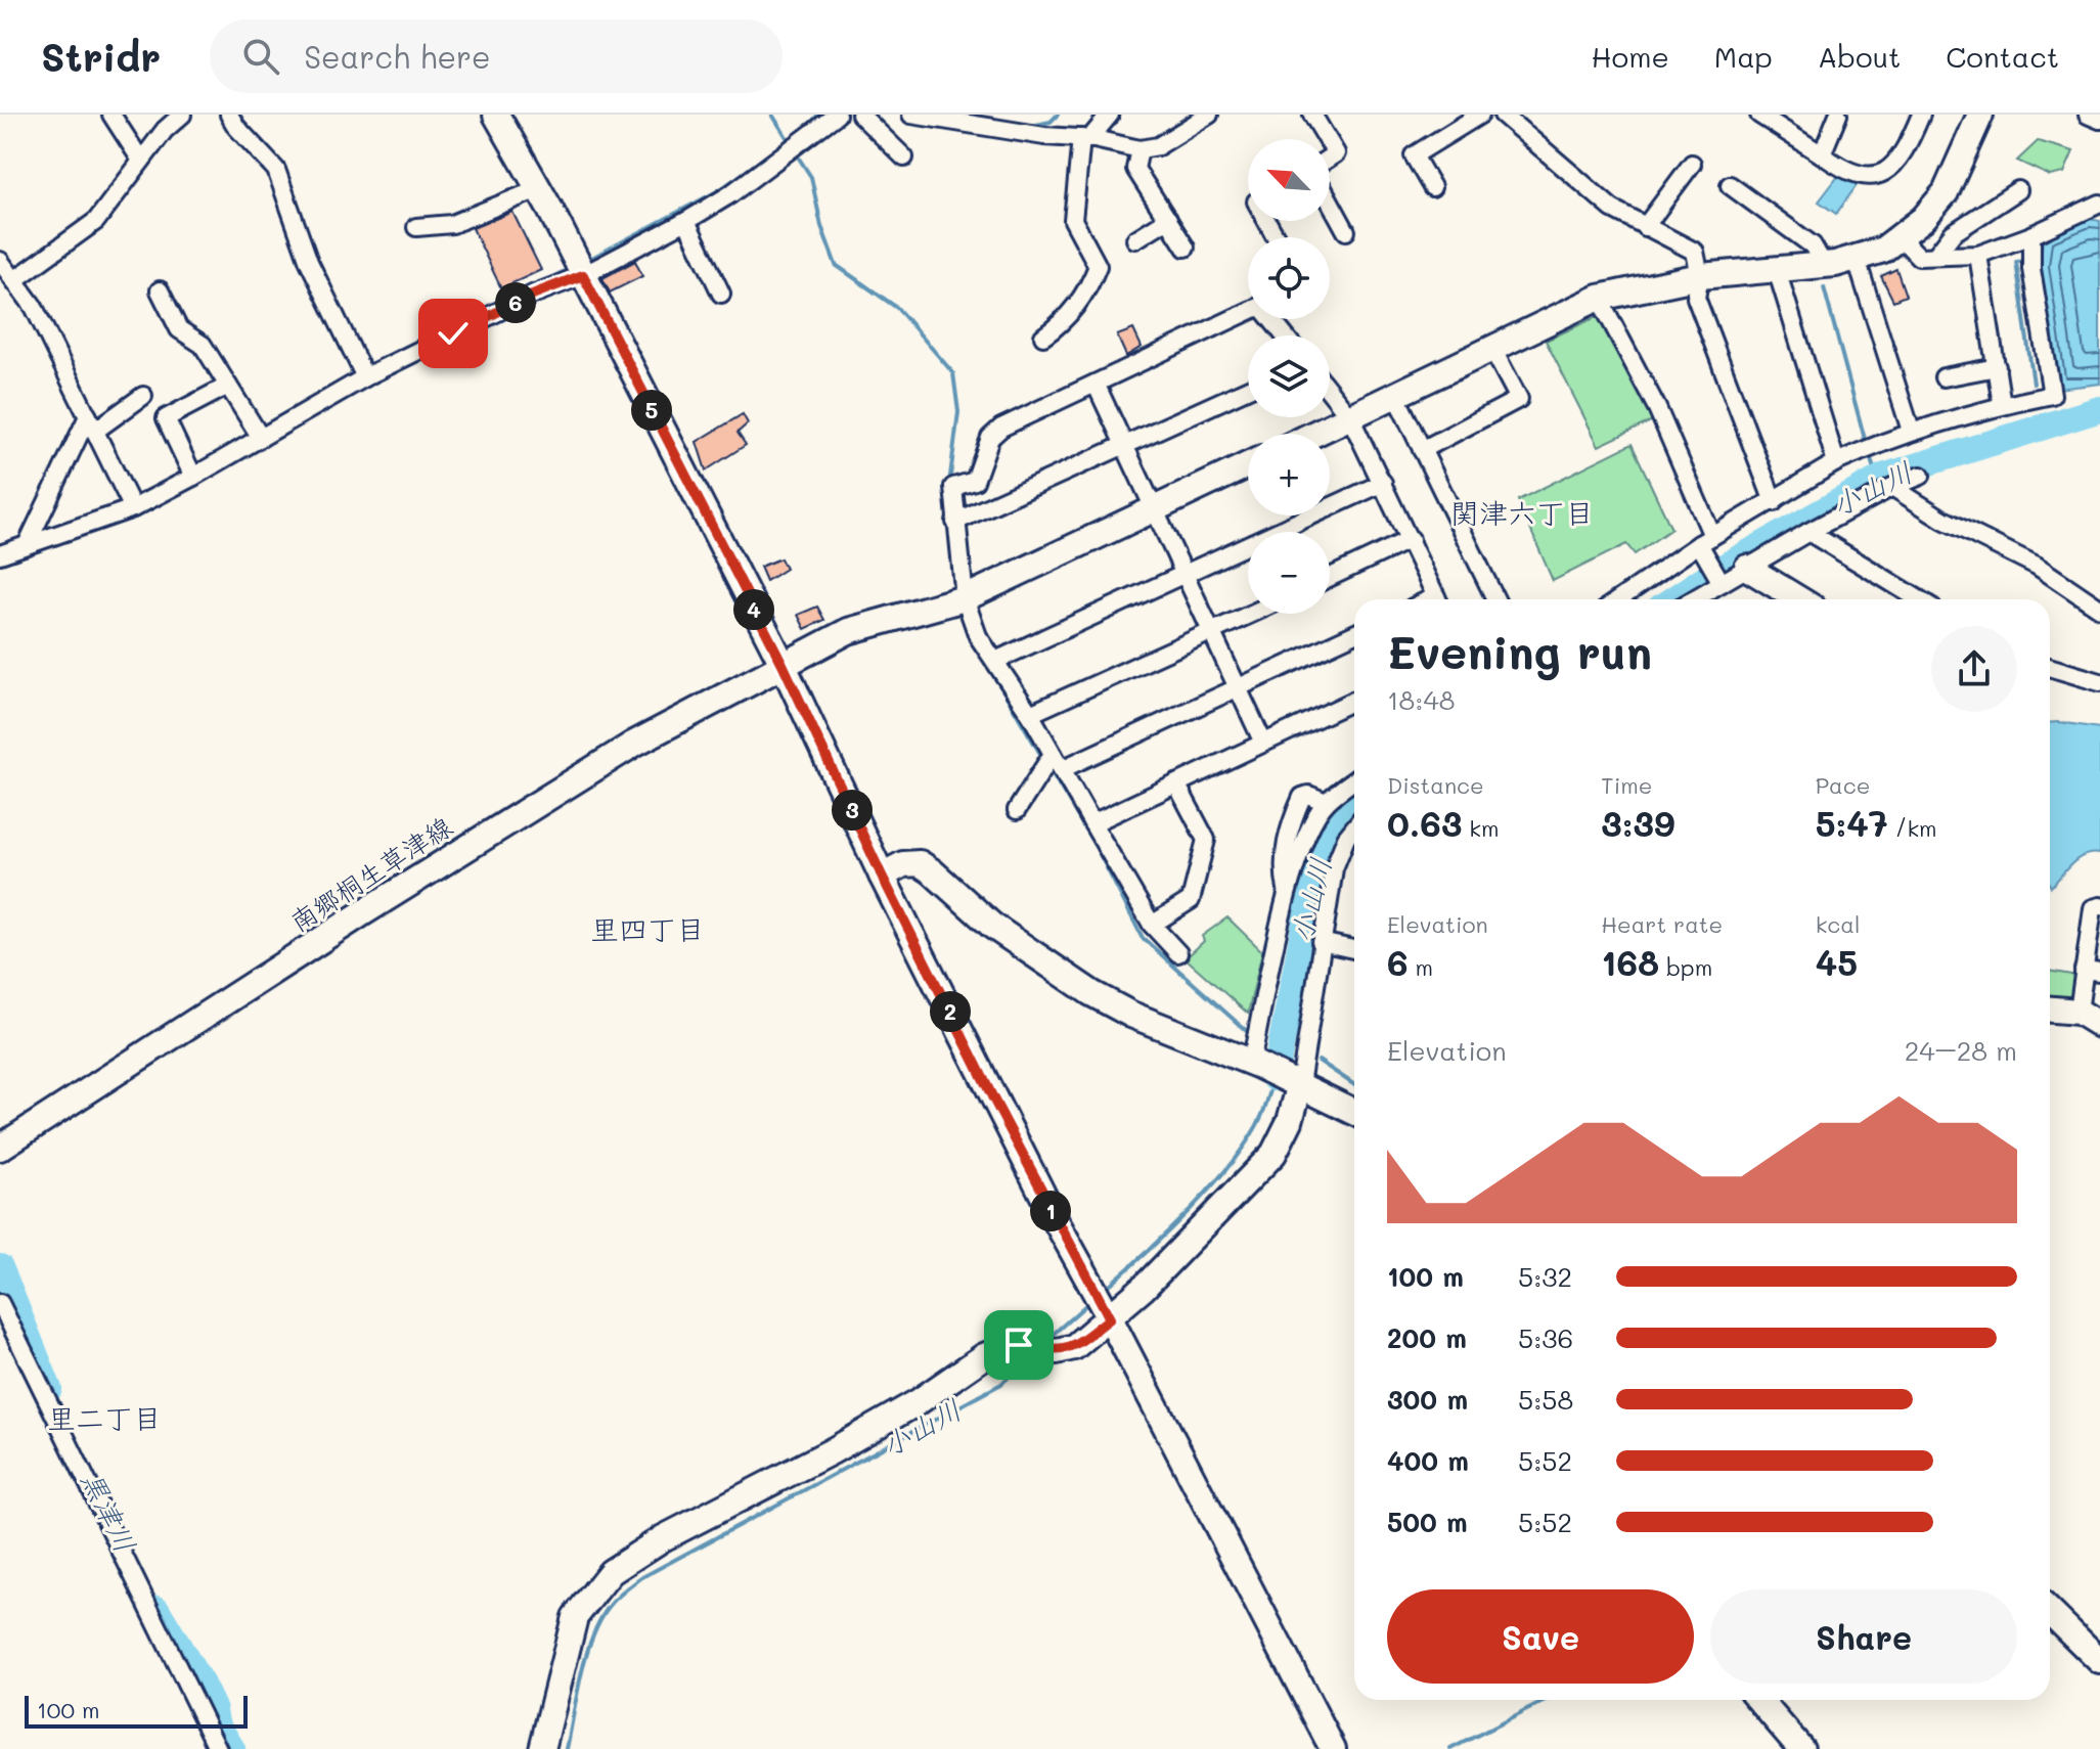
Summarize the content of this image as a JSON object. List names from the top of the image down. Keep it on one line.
{"streets":{"street":["南郷桐生草津線"]},"districts":["関津六丁目","里四丁目","里二丁目"],"water":["小山川","黒津川"],"scale_bar":"100 m","north":"top left","page":{"header":"Stridr","search":"Search here","nav":["Home","Map","About","Contact"],"map_buttons":["+","−"],"pins":["6","5","4","3","2","1"],"heading":["Evening run","18:48"],"stats":[["Distance","0.63 km"],["Time","3:39"],["Pace","5:47 /km"],["Elevation","6 m"],["Heart rate","168 bpm"],["kcal","45"]],"chart":["Elevation","24–28 m"],"list":[{"name":"100 m","note":"5:32"},{"name":"200 m","note":"5:36"},{"name":"300 m","note":"5:58"},{"name":"400 m","note":"5:52"},{"name":"500 m","note":"5:52"}],"buttons":["Save","Share"],"scale":"100 m"}}
